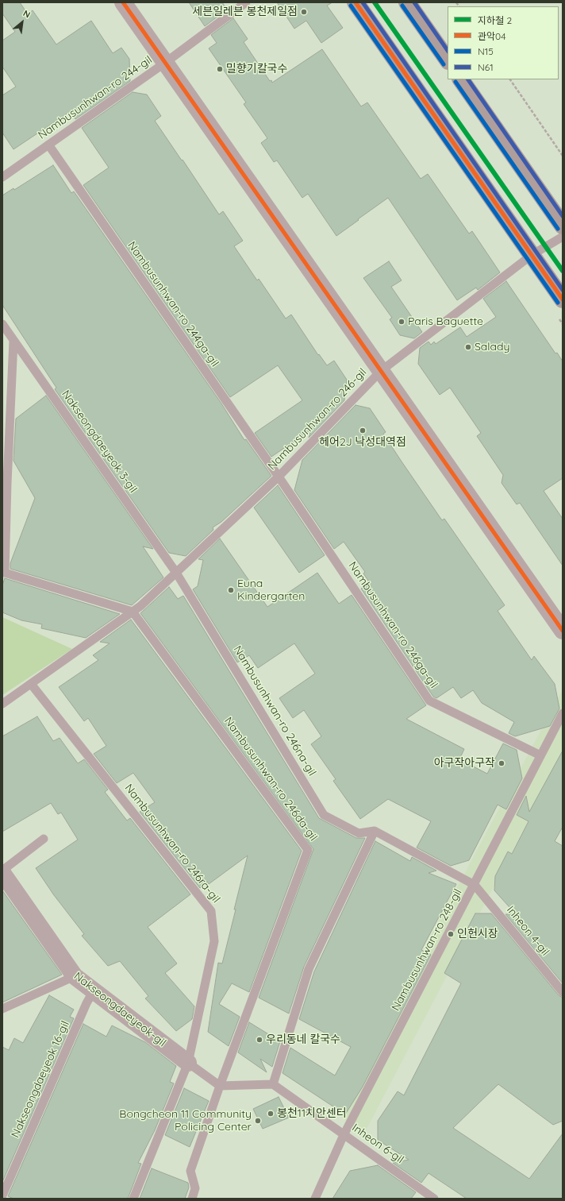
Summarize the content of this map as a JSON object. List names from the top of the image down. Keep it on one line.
{"streets":{"street":["Nakseongdaeyeok-gil"],"lane":["Nambusunhwan-ro 244-gil","Nambusunhwan-ro 244ga-gil","Nambusunhwan-ro 246-gil","Nakseongdaeyeok 3-gil","Nambusunhwan-ro 246ga-gil","Nambusunhwan-ro 246na-gil","Nambusunhwan-ro 246da-gil","Nambusunhwan-ro 246ra-gil","Inheon 4-gil","Nambusunhwan-ro 248-gil","Nakseongdaeyeok 16-gil","Inheon 6-gil"]},"crossings":[["Nambusunhwan-ro 244-gil","Nambusunhwan-ro 244ga-gil"],["Nambusunhwan-ro 244ga-gil","Nambusunhwan-ro 246-gil"],["Nambusunhwan-ro 244ga-gil","Nambusunhwan-ro 246ga-gil"],["Nambusunhwan-ro 246-gil","Nakseongdaeyeok 3-gil"],["Nambusunhwan-ro 246-gil","Nambusunhwan-ro 246ga-gil"],["Nambusunhwan-ro 246-gil","Nambusunhwan-ro 246na-gil"],["Nambusunhwan-ro 246-gil","Nambusunhwan-ro 246da-gil"],["Nambusunhwan-ro 246-gil","Nambusunhwan-ro 246ra-gil"],["Nakseongdaeyeok 3-gil","Nambusunhwan-ro 246na-gil"],["Nambusunhwan-ro 246ga-gil","Nambusunhwan-ro 248-gil"],["Nambusunhwan-ro 246ra-gil","Nakseongdaeyeok-gil"],["Inheon 4-gil","Nambusunhwan-ro 248-gil"],["Nambusunhwan-ro 248-gil","Inheon 6-gil"],["Nakseongdaeyeok-gil","Nakseongdaeyeok 16-gil"]],"places":["세븐일레븐 봉천제일점","밀향기칼국수","Paris Baguette","Salady","헤어2J 낙성대역점","Euna Kindergarten","아구작아구작","인헌시장","우리동네 칼국수","봉천11치안센터","Bongcheon 11 Community Policing Center"],"lines":["metro line 2","transit line 관악04","transit line N61","transit line N15"],"legend":["지하철 2","관악04","N15","N61"],"north":"top right"}
